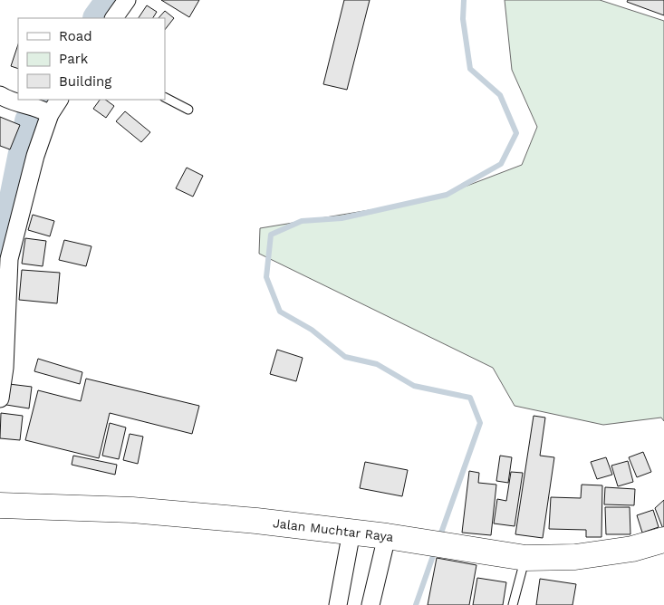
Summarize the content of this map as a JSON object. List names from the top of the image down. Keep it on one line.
{"streets":{"highway":["Jalan Muchtar Raya"]},"legend":["Road","Park","Building"]}
